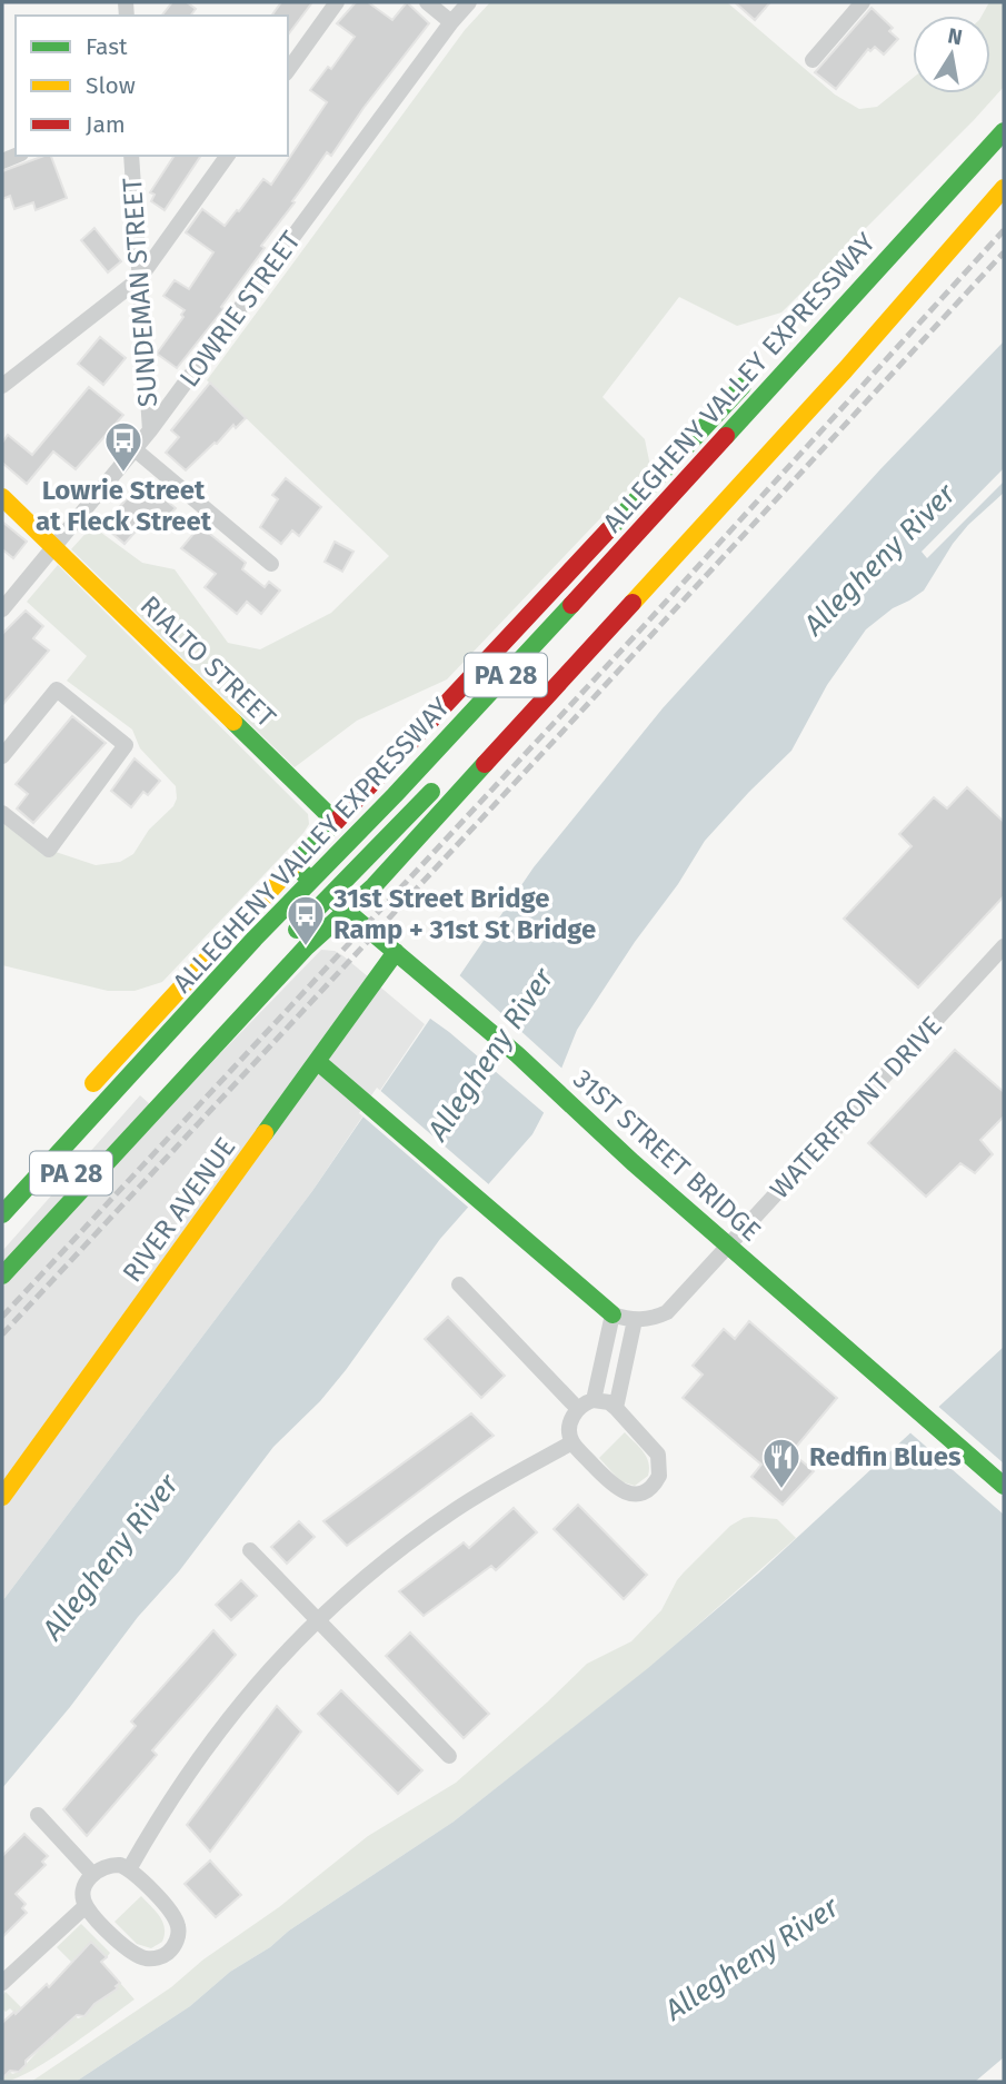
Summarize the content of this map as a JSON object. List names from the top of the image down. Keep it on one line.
{"streets":{"main road":["ALLEGHENY VALLEY EXPRESSWAY","RIALTO STREET","PA 28","31ST STREET BRIDGE","RIVER AVENUE"],"street":["SUNDEMAN STREET","LOWRIE STREET","WATERFRONT DRIVE"]},"crossings":[["SUNDEMAN STREET","LOWRIE STREET"],["31ST STREET BRIDGE","RIVER AVENUE"]],"water":["Allegheny River"],"places":{"bus stop":["Lowrie Street at Fleck Street","31st Street Bridge Ramp + 31st St Bridge"],"restaurant":["Redfin Blues"]},"legend":["Fast","Slow","Jam"],"north":"top"}
